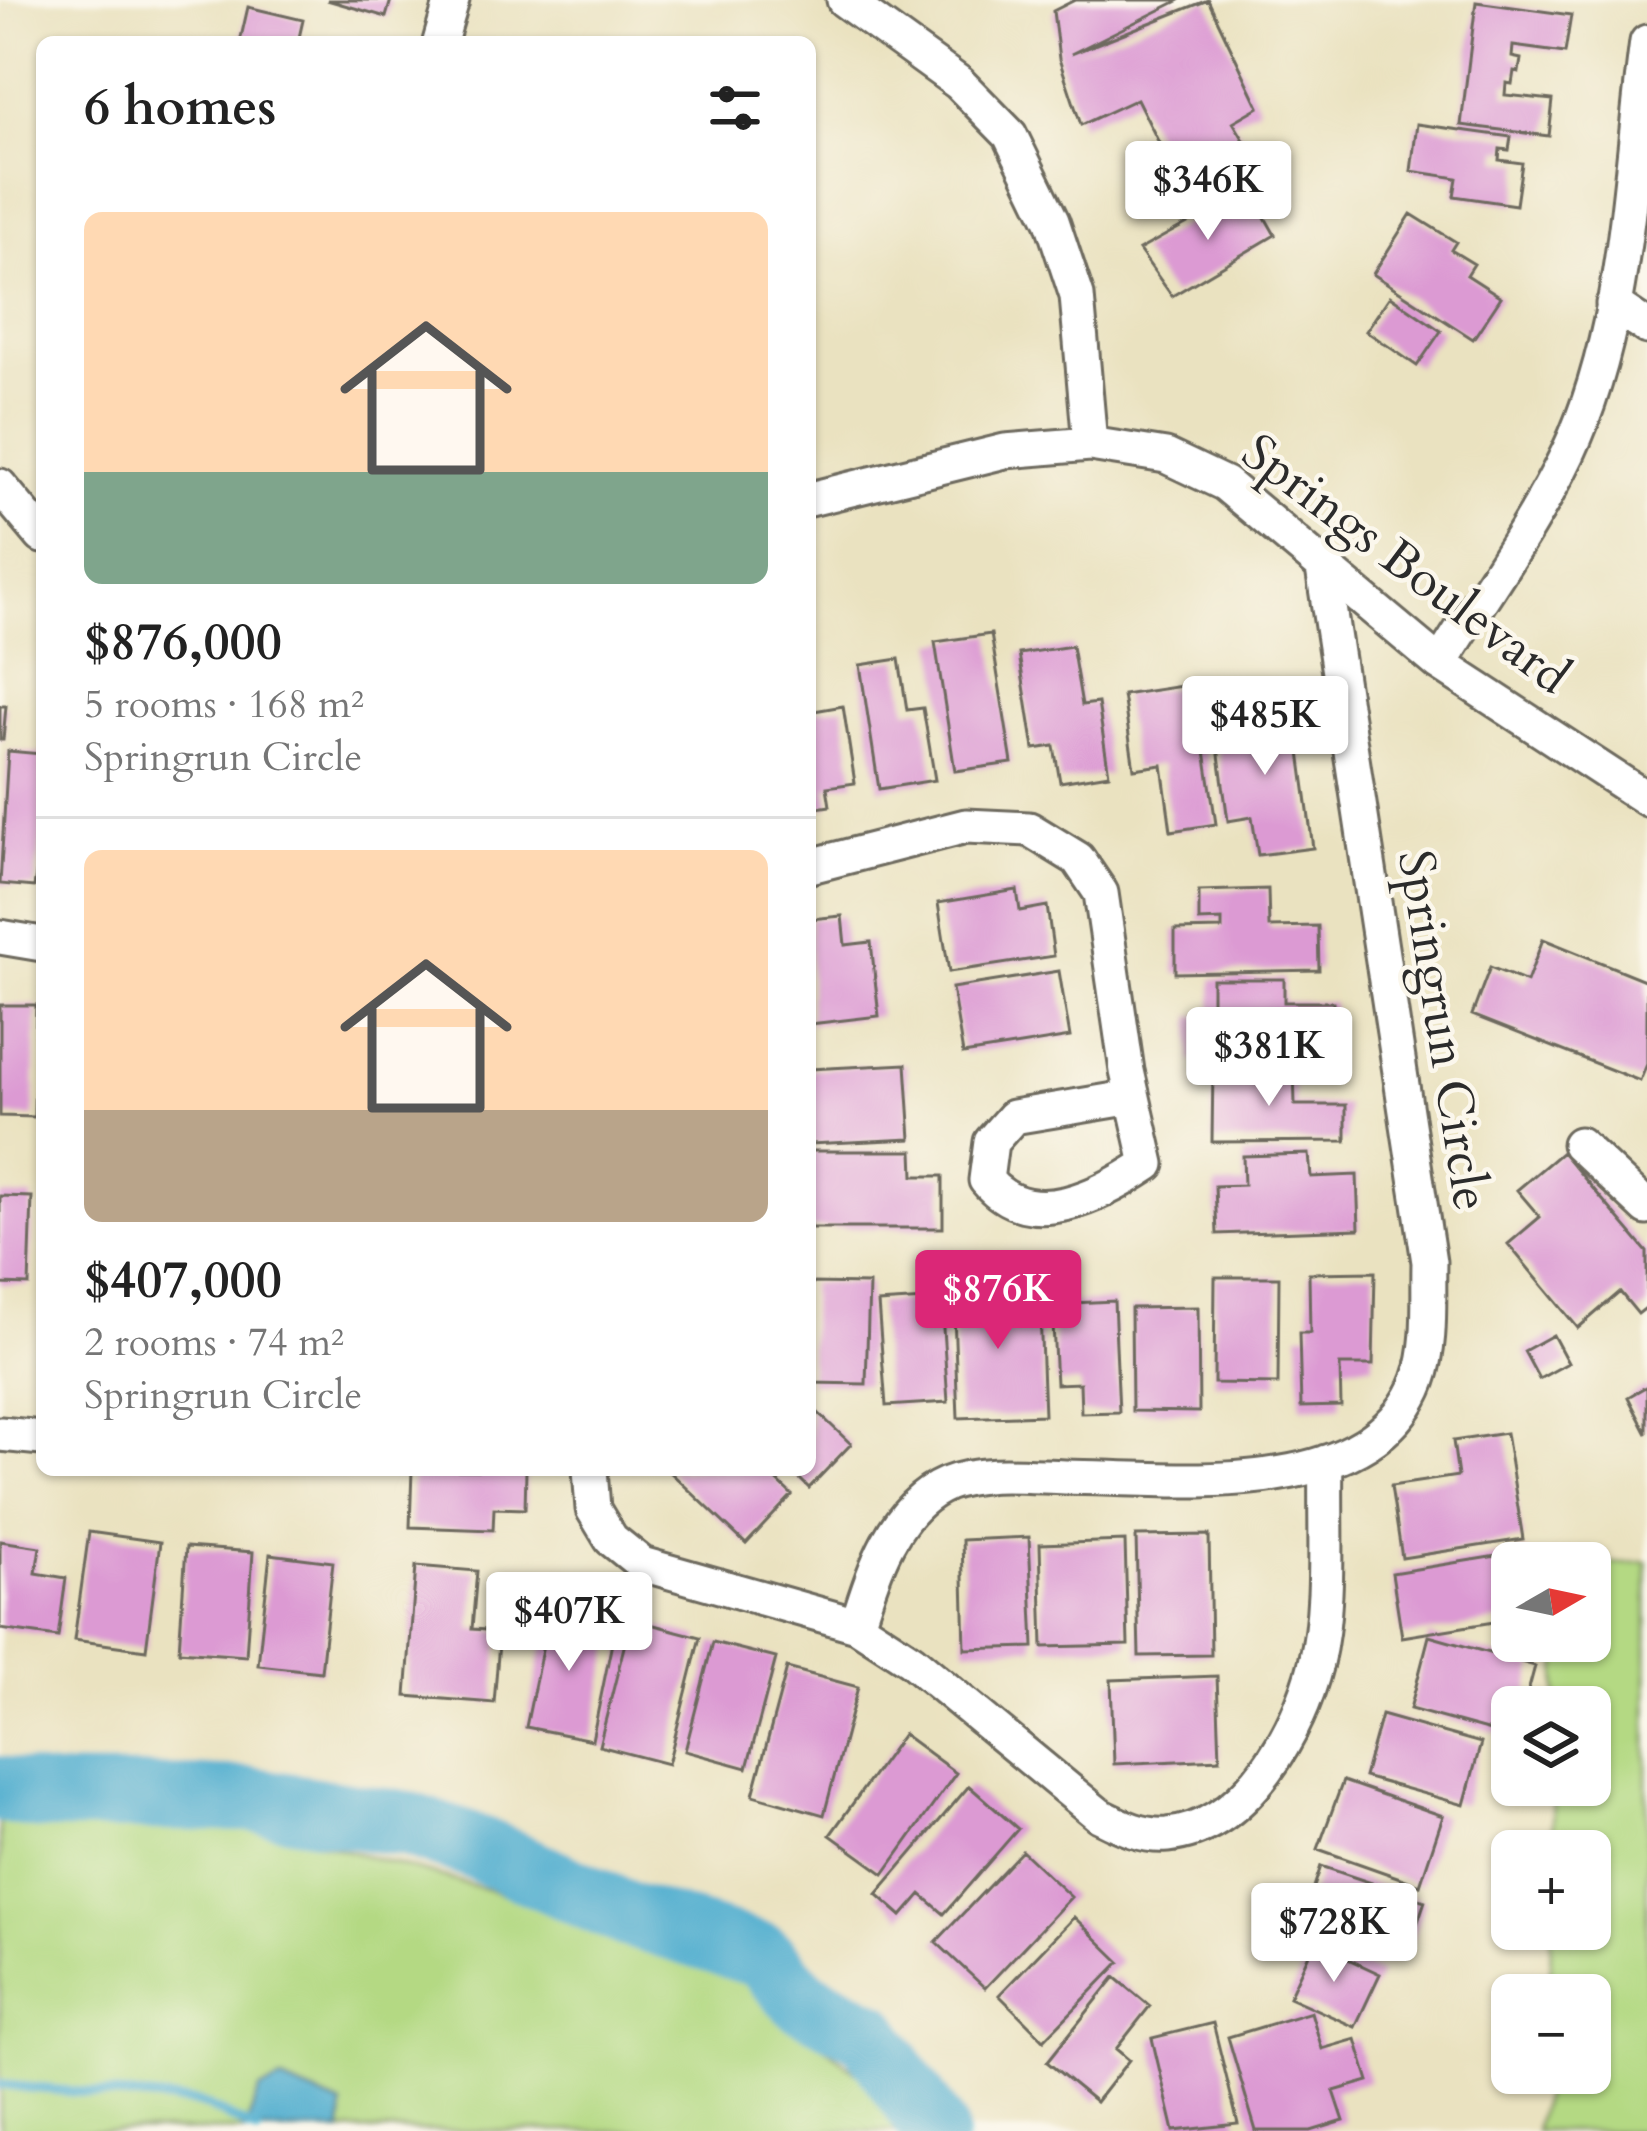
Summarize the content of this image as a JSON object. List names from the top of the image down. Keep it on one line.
{"streets":{"street":["Springs Boulevard","Springrun Circle"]},"crossings":[["Springs Boulevard","Springrun Circle"]],"north":"right","page":{"heading":"6 homes","price":["$346K","$485K","$381K","$876K","$407K","$728K"],"list":[{"name":"$876,000","note":"5 rooms · 168 m² · Springrun Circle"},{"name":"$407,000","note":"2 rooms · 74 m² · Springrun Circle"}],"map_buttons":["+","−"]}}
